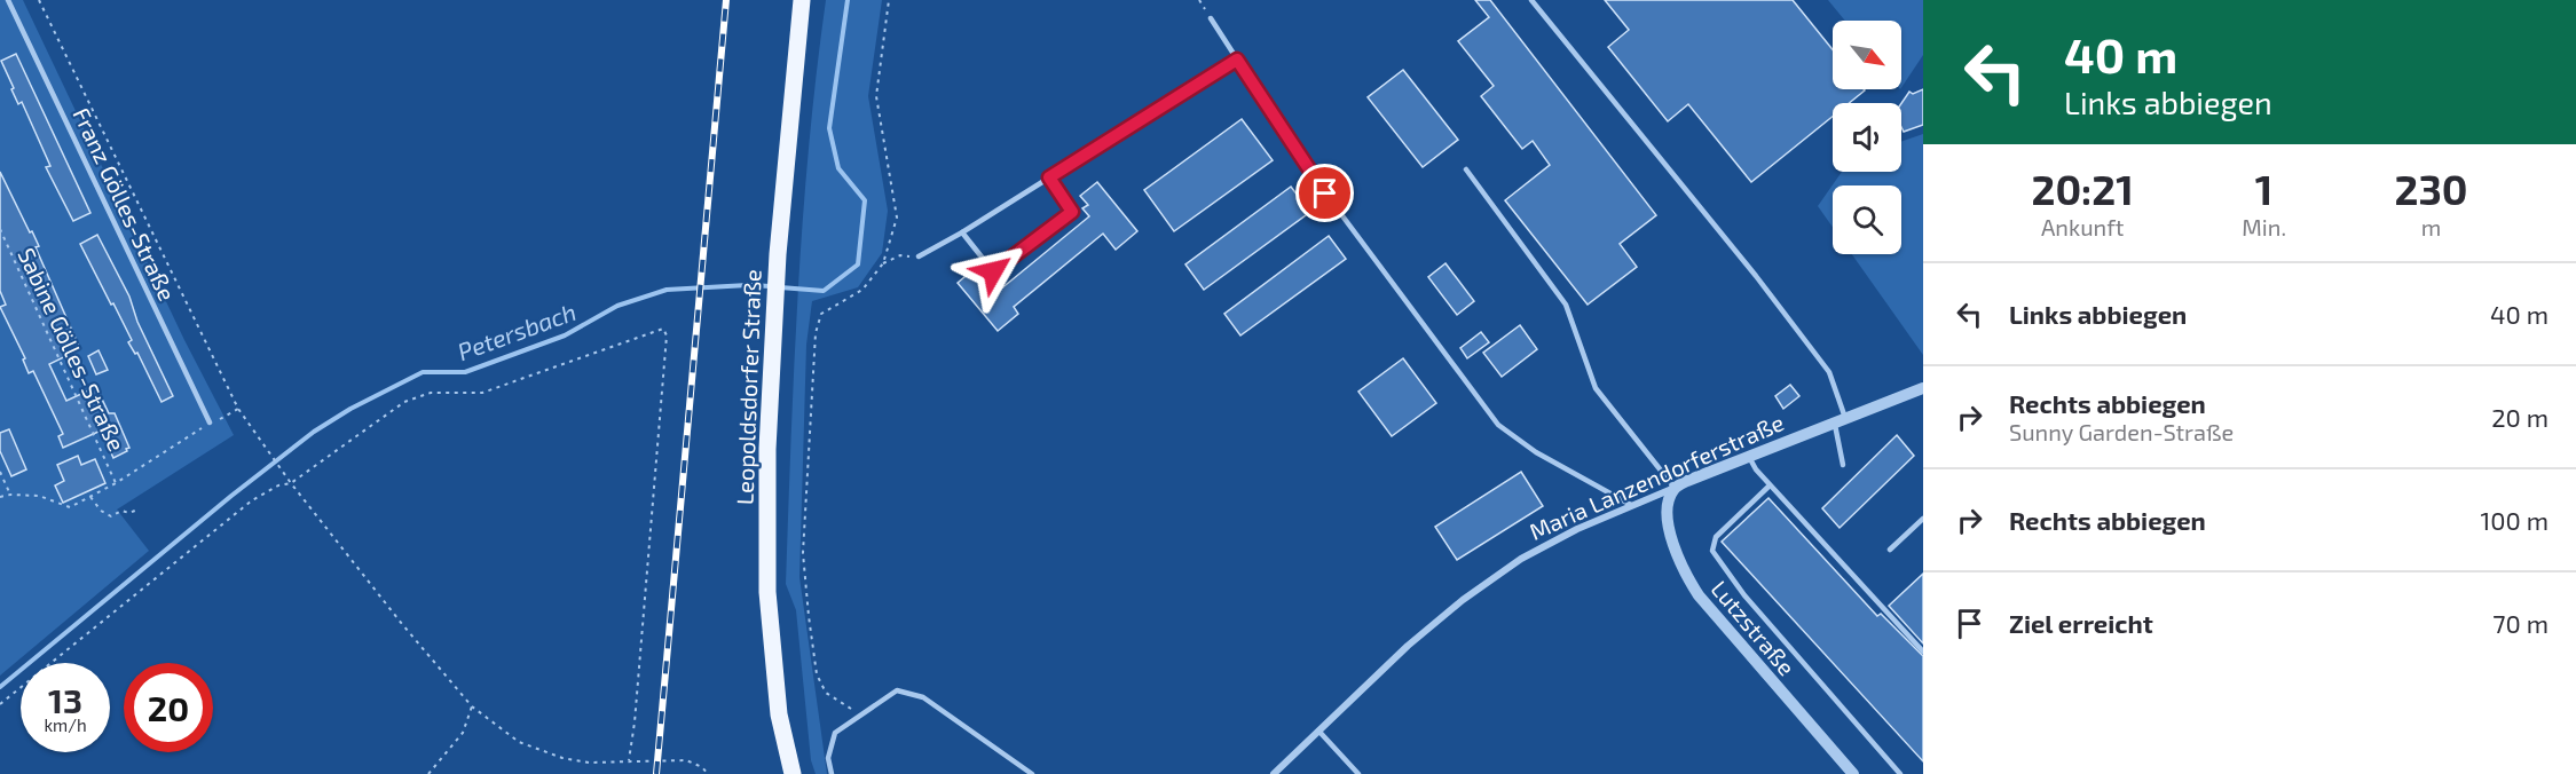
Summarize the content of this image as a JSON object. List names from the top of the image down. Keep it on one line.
{"streets":{"main road":["Leopoldsdorfer Straße"],"street":["Maria Lanzendorferstraße","Lutzstraße"],"lane":["Franz Gölles-Straße"],"path":["Sabine Gölles-Straße"]},"crossings":[["Maria Lanzendorferstraße","Lutzstraße"]],"water":["Petersbach"],"north":"bottom right","page":{"turn":["40 m","Links abbiegen"],"eta":["20:21","Ankunft","1","Min.","230","m"],"list":[{"name":"Links abbiegen","value":"40 m"},{"name":"Rechts abbiegen","note":"Sunny Garden-Straße","value":"20 m"},{"name":"Rechts abbiegen","value":"100 m"},{"name":"Ziel erreicht","value":"70 m"}],"speed":"13 km/h","limit":"20"}}
